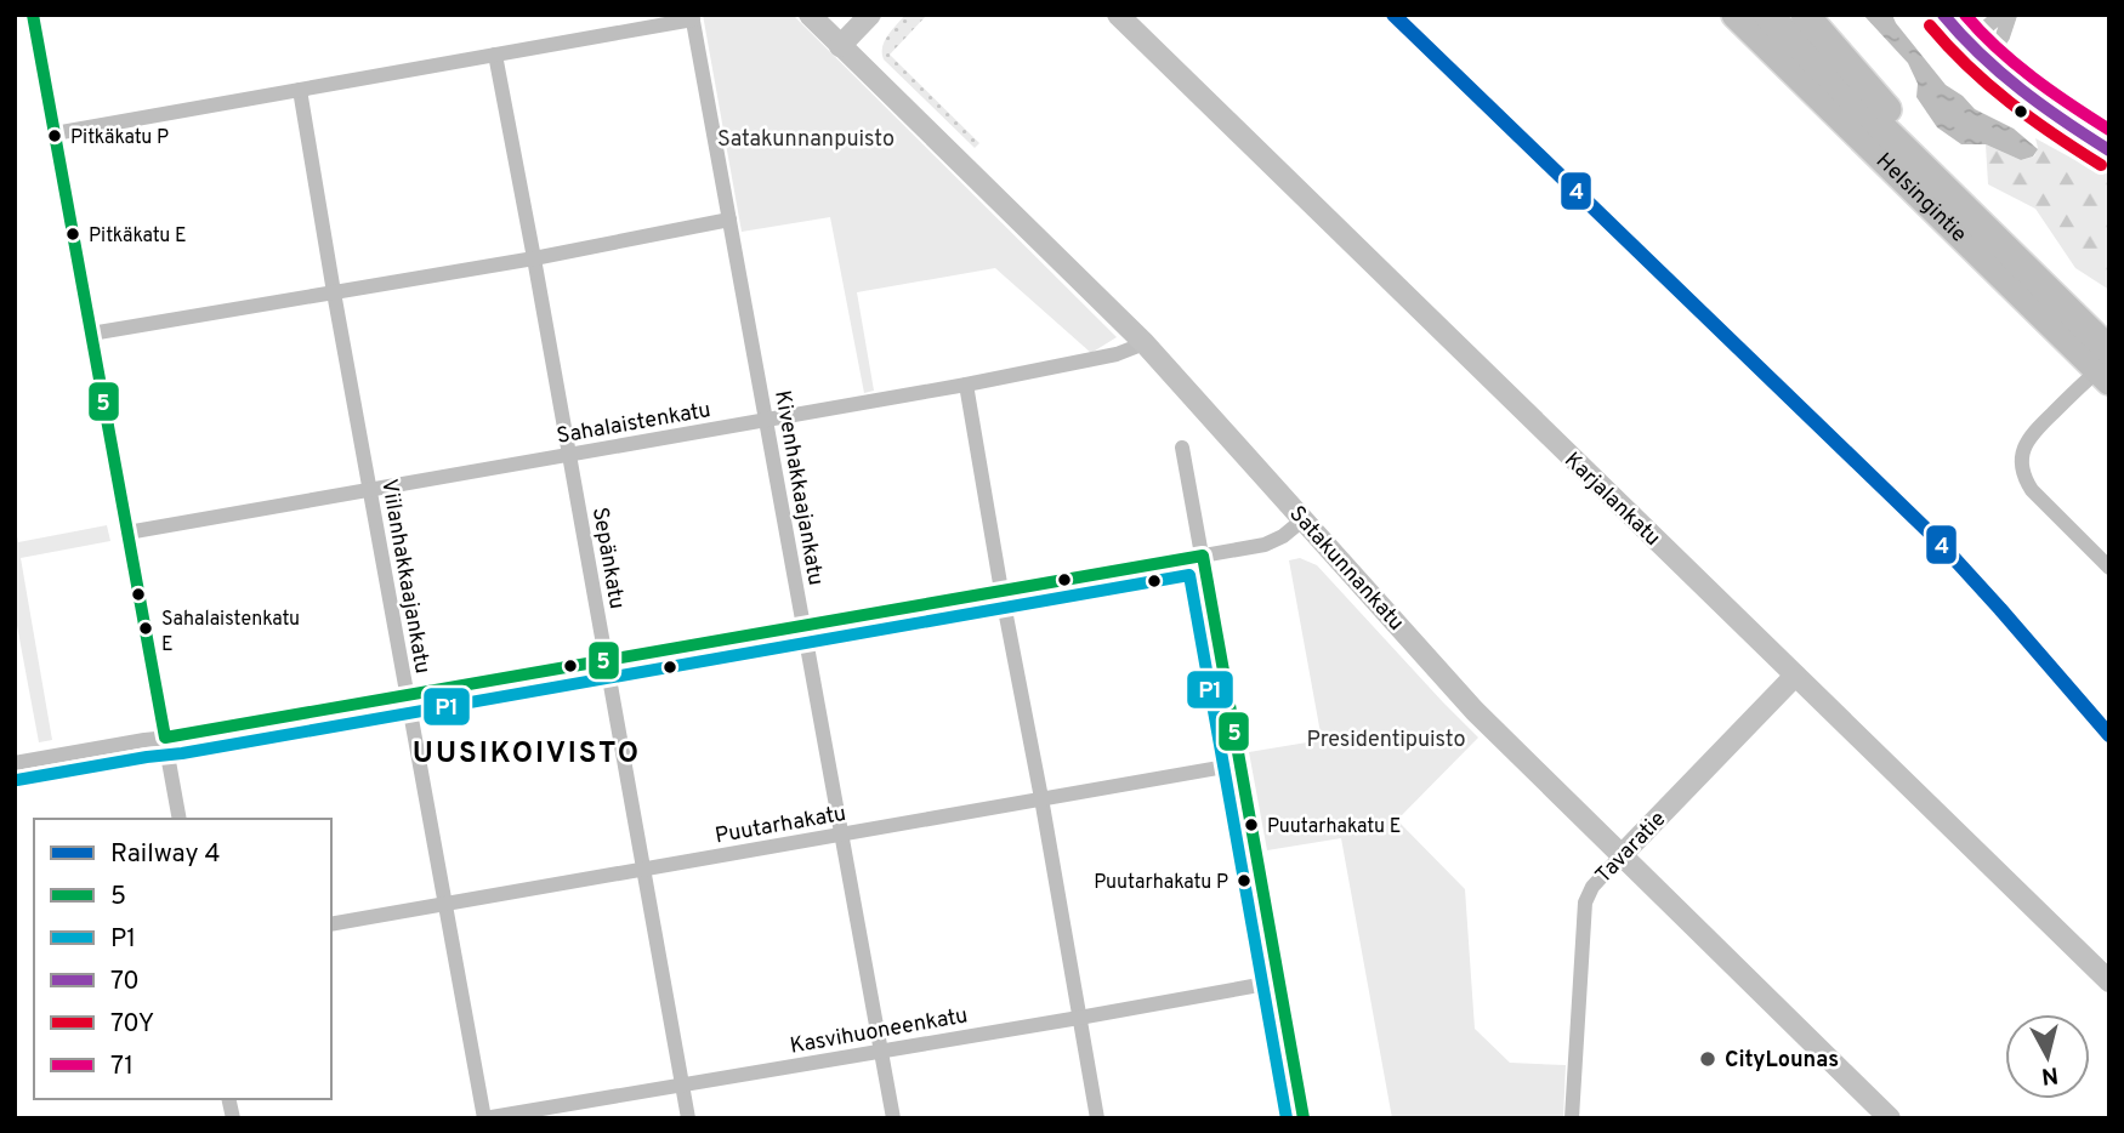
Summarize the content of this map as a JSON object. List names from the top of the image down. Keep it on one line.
{"streets":{"highway":["Helsingintie"],"street":["Sahalaistenkatu","Kivenhakkaajankatu","Karjalankatu","Sepänkatu","Satakunnankatu","Viilanhakkaajankatu","Puutarhakatu","Tavaratie","Kasvihuoneenkatu"]},"crossings":[["Sahalaistenkatu","Kivenhakkaajankatu"],["Sahalaistenkatu","Sepänkatu"],["Sahalaistenkatu","Satakunnankatu"],["Sahalaistenkatu","Viilanhakkaajankatu"],["Kivenhakkaajankatu","Puutarhakatu"],["Kivenhakkaajankatu","Kasvihuoneenkatu"],["Karjalankatu","Tavaratie"],["Sepänkatu","Puutarhakatu"],["Sepänkatu","Kasvihuoneenkatu"],["Satakunnankatu","Tavaratie"],["Viilanhakkaajankatu","Puutarhakatu"],["Viilanhakkaajankatu","Kasvihuoneenkatu"]],"districts":["UUSIKOIVISTO"],"parks":["Satakunnanpuisto","Presidentipuisto"],"places":["Pitkäkatu P","Pitkäkatu E","Sahalaistenkatu E","Puutarhakatu E","Puutarhakatu P","CityLounas"],"lines":["rail line 4","transit line 5","transit line 70","transit line 71","transit line 70Y","transit line P1"],"legend":["Railway 4","5","P1","70","70Y","71"],"north":"bottom"}
